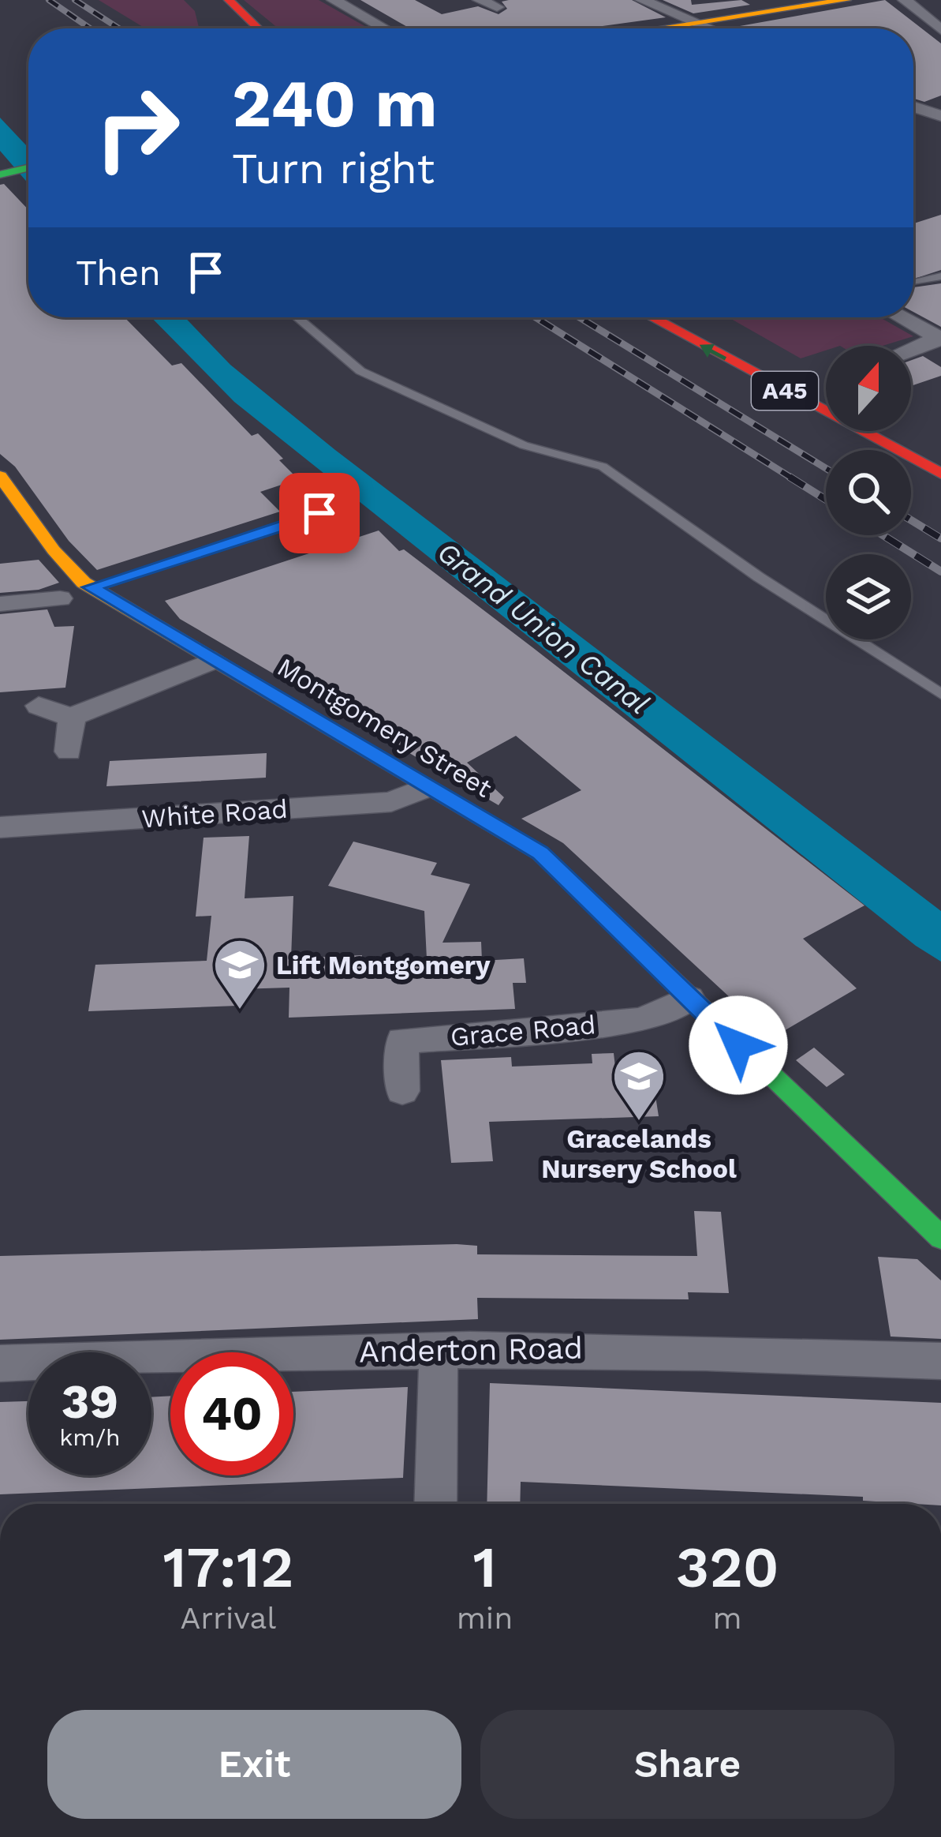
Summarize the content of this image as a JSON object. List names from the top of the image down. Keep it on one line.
{"streets":{"main road":["A45","Montgomery Street"],"street":["White Road","Grace Road","Anderton Road"]},"crossings":[["Montgomery Street","White Road"],["Montgomery Street","Grace Road"]],"water":["Grand Union Canal"],"places":{"school or university":["Lift Montgomery","Gracelands Nursery School"]},"north":"top","page":{"turn":["240 m","Turn right"],"then":"Then","speed":"39 km/h","limit":"40","eta":["17:12","Arrival","1","min","320","m"],"buttons":["Exit","Share"]}}
